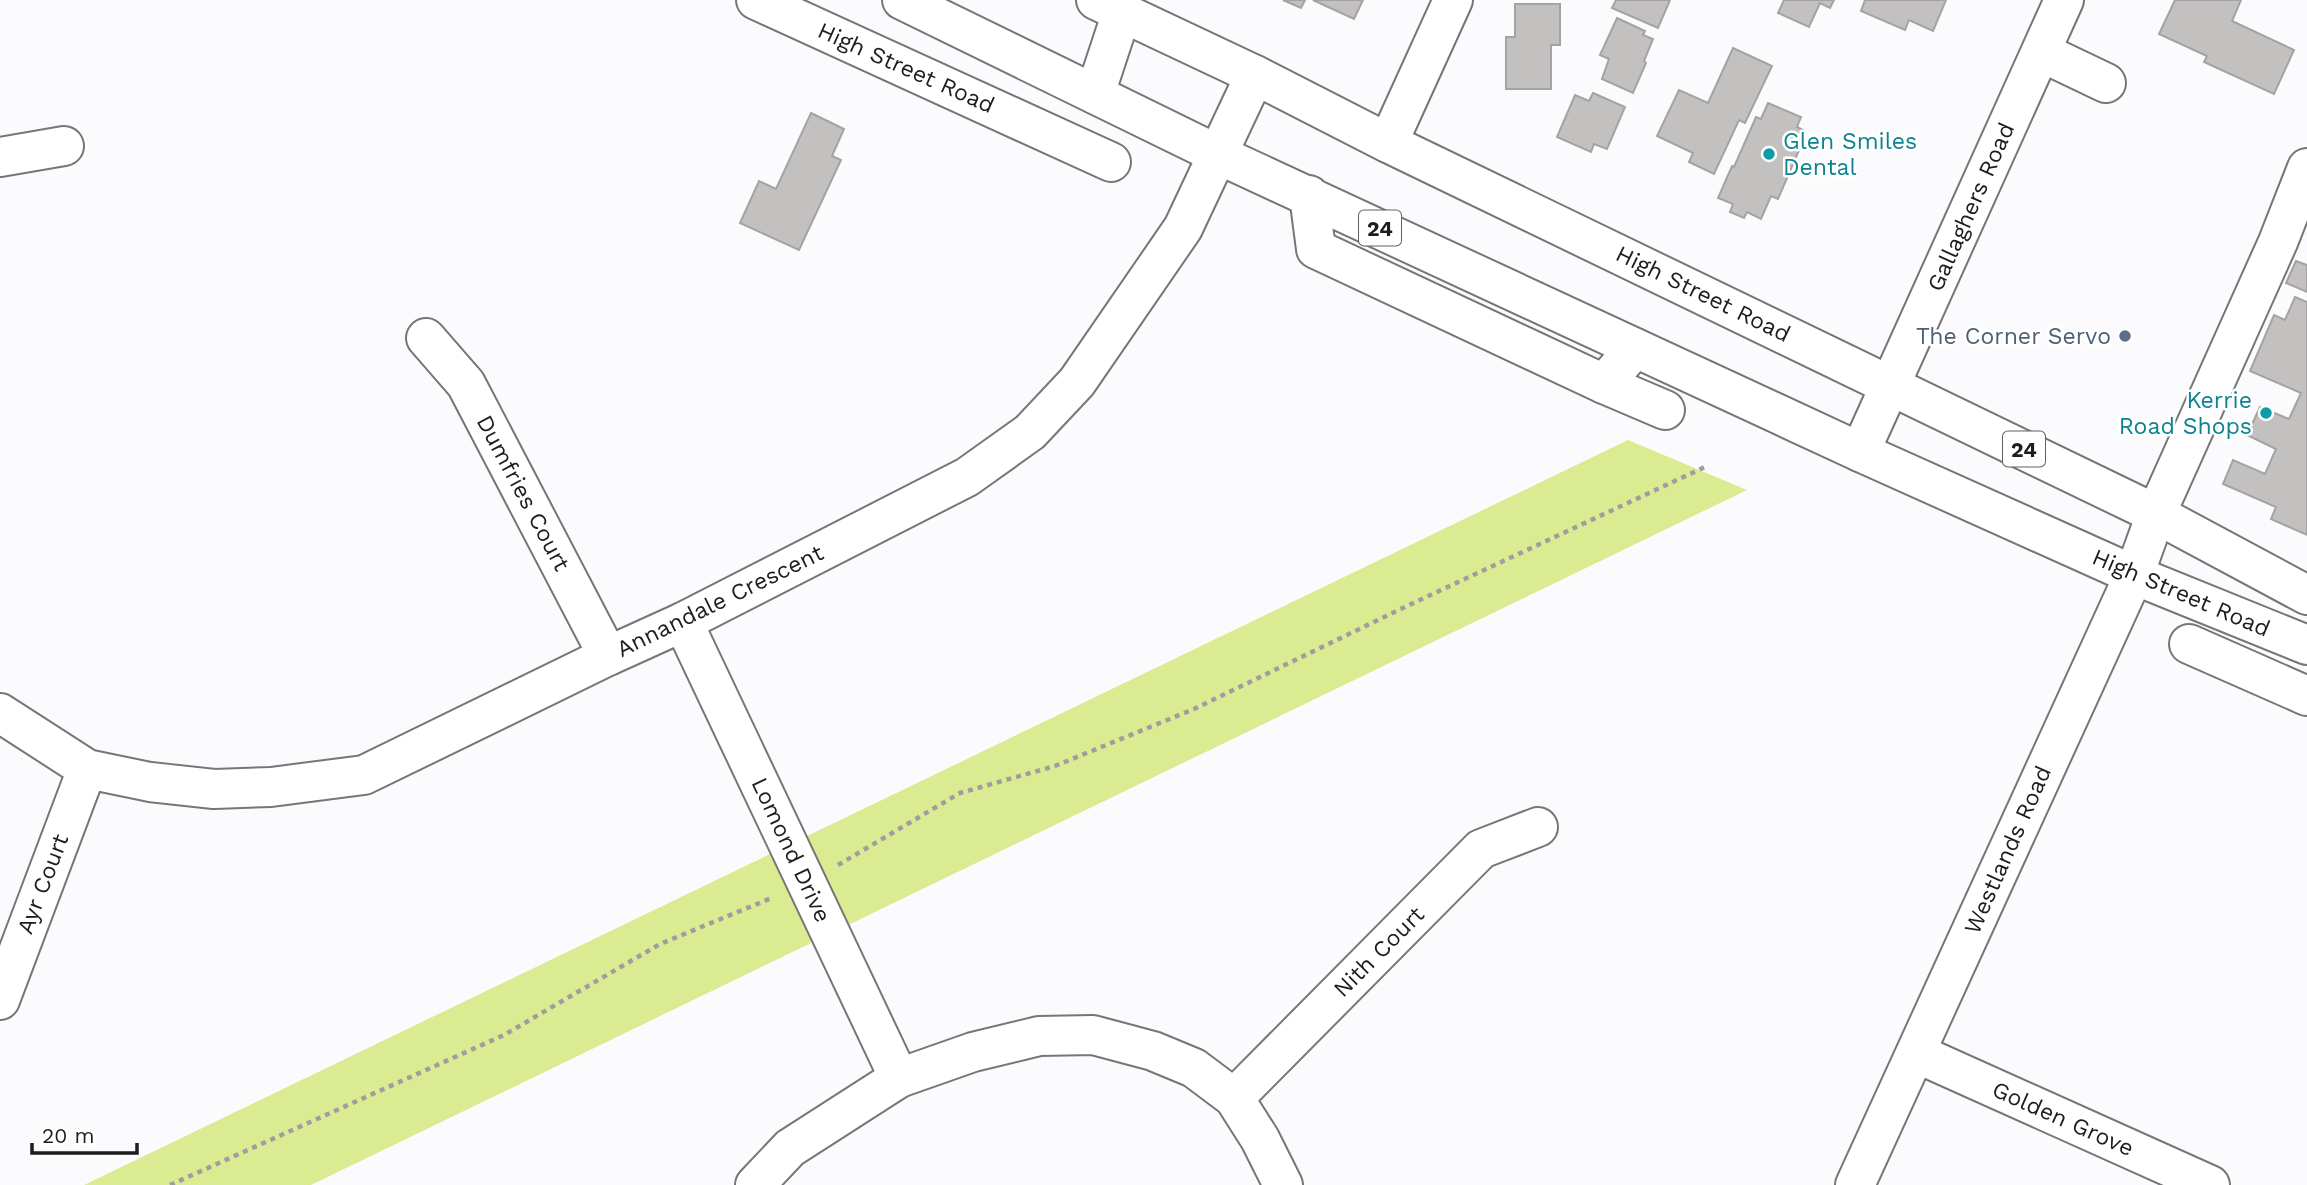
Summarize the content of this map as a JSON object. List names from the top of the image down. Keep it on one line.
{"streets":{"street":["High Street Road","Gallaghers Road","24","Dumfries Court","Annandale Crescent","Lomond Drive","Westlands Road","Ayr Court","Nith Court","Golden Grove"]},"crossings":[["High Street Road","Gallaghers Road"],["High Street Road","Annandale Crescent"],["High Street Road","Westlands Road"],["Dumfries Court","Annandale Crescent"],["Annandale Crescent","Lomond Drive"],["Annandale Crescent","Ayr Court"],["Westlands Road","Golden Grove"]],"places":["Glen Smiles Dental","The Corner Servo","Kerrie Road Shops"],"scale_bar":"20 m"}
